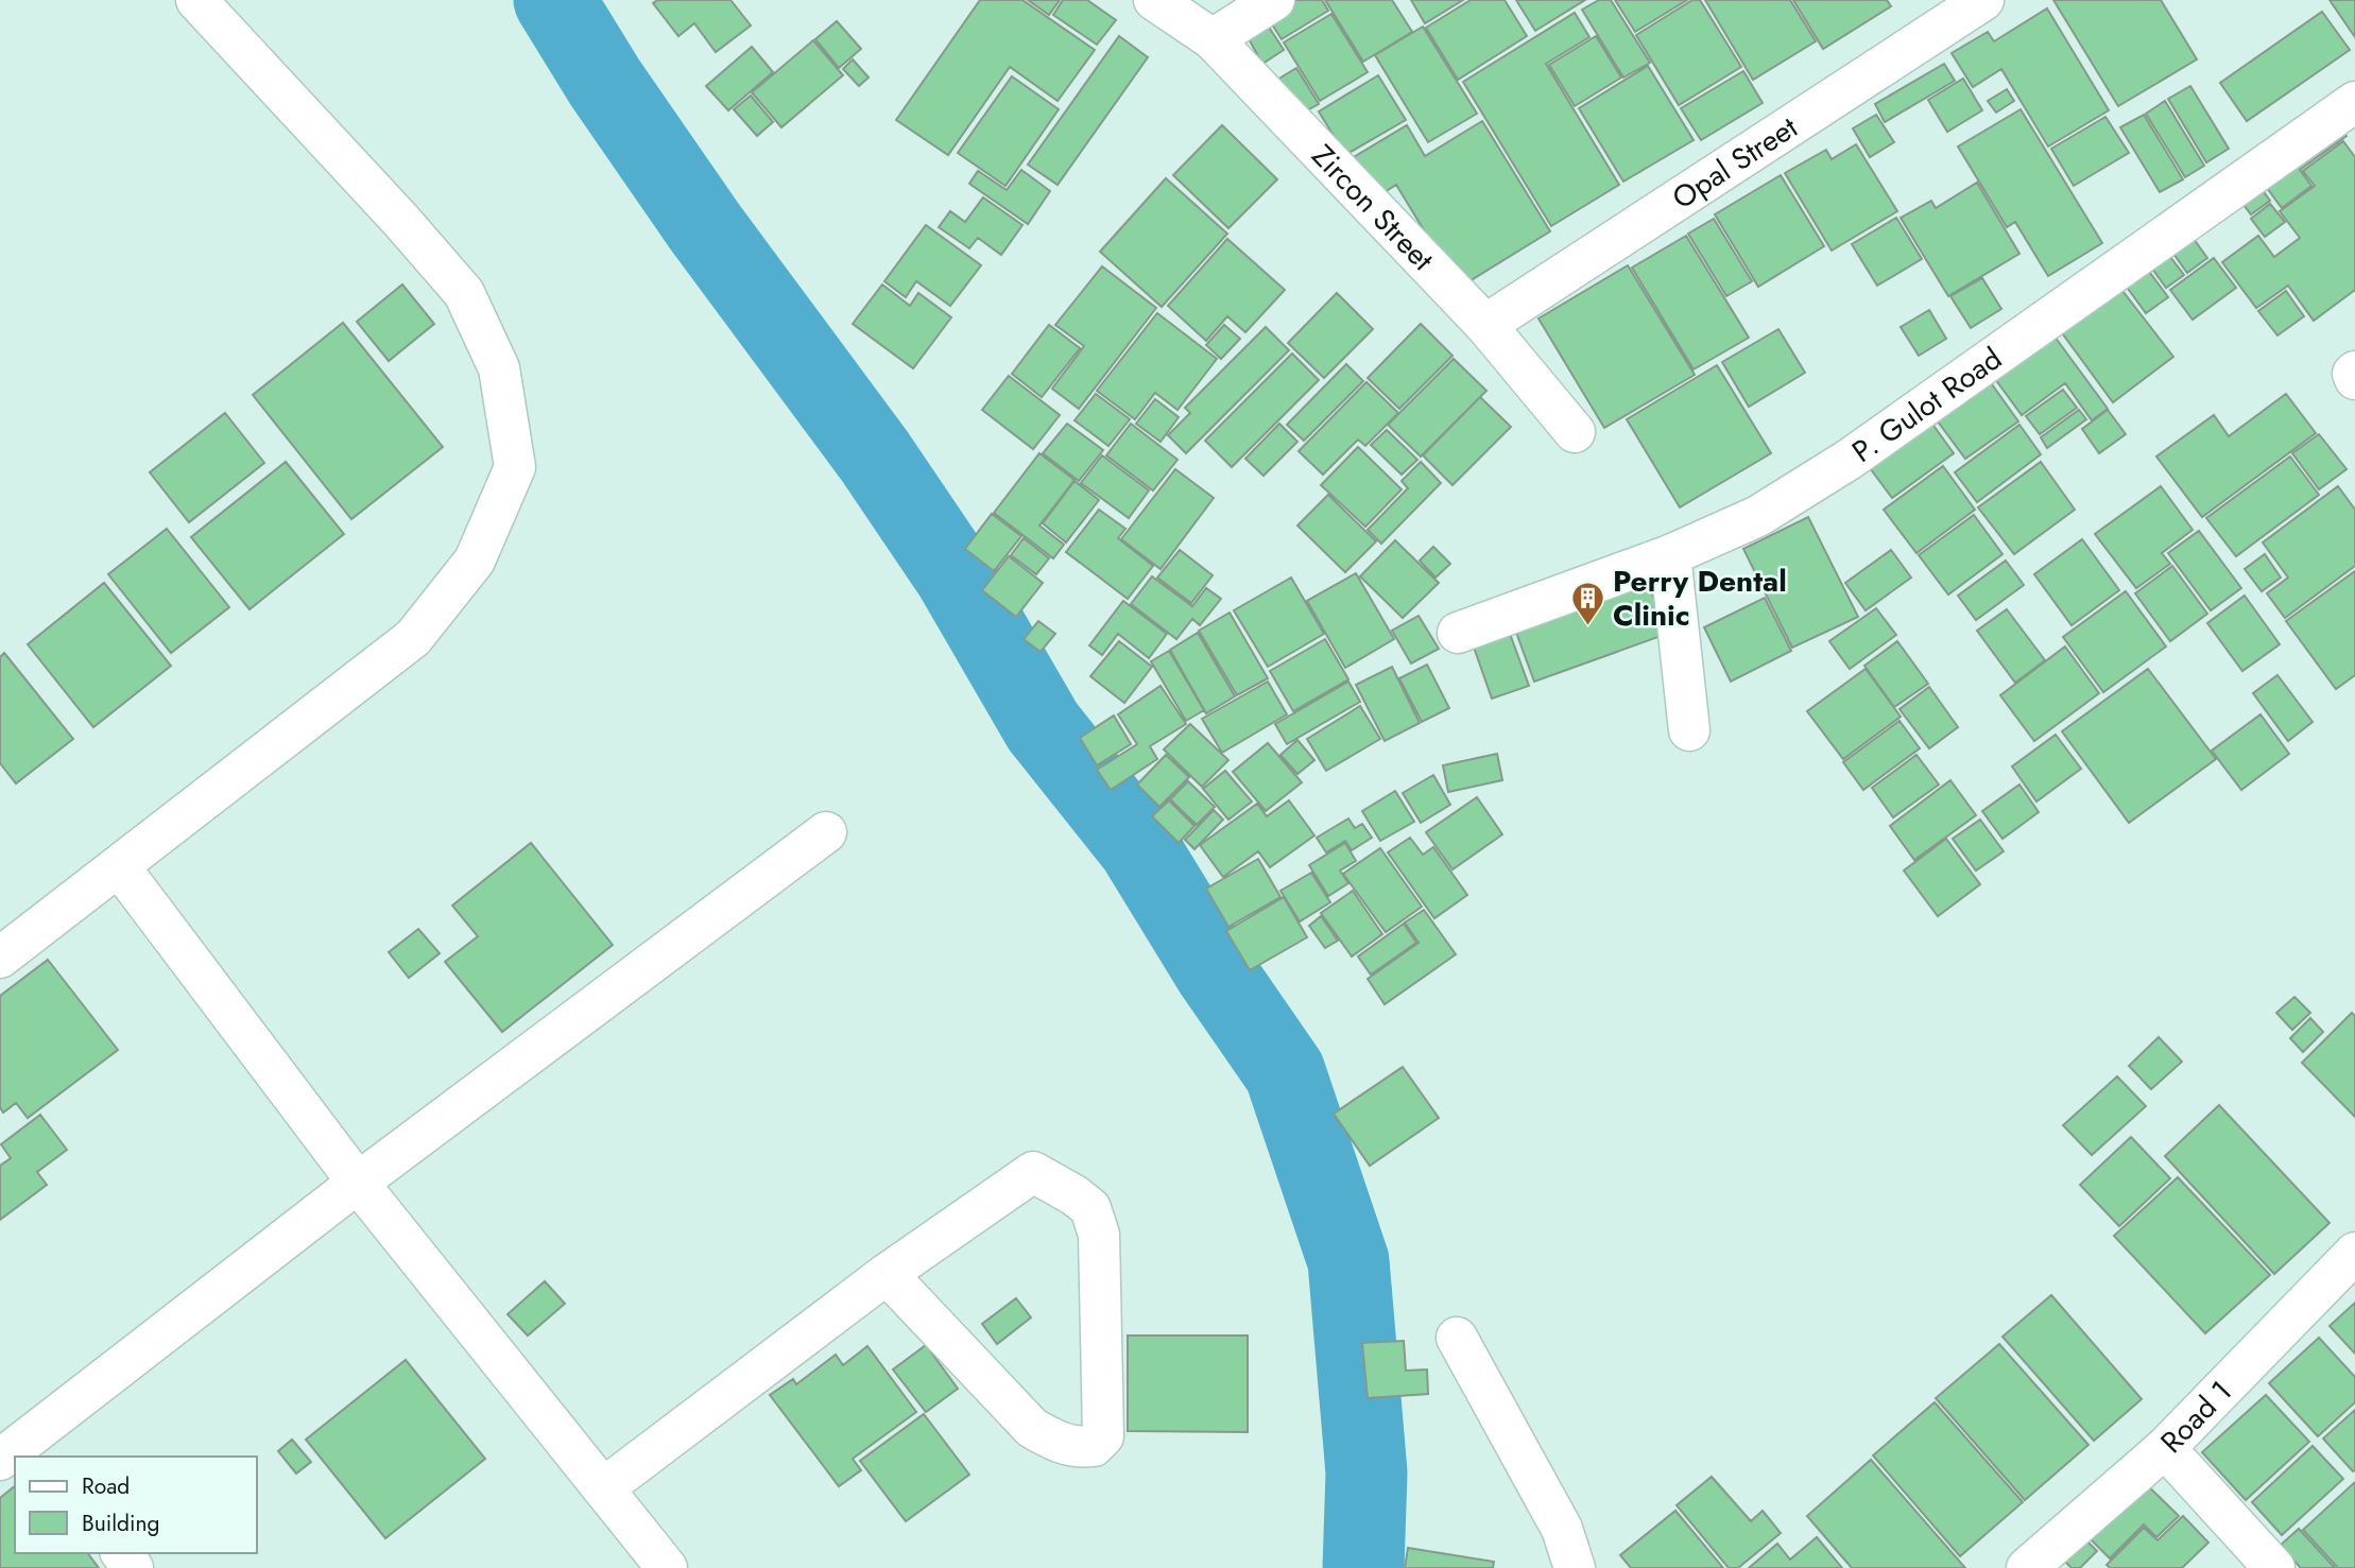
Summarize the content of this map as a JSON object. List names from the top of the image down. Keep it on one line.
{"streets":{"street":["Opal Street","Zircon Street","P. Gulot Road","Road 1"]},"crossings":[["Opal Street","Zircon Street"]],"places":{"building":["Perry Dental Clinic"]},"legend":["Road","Building"]}
